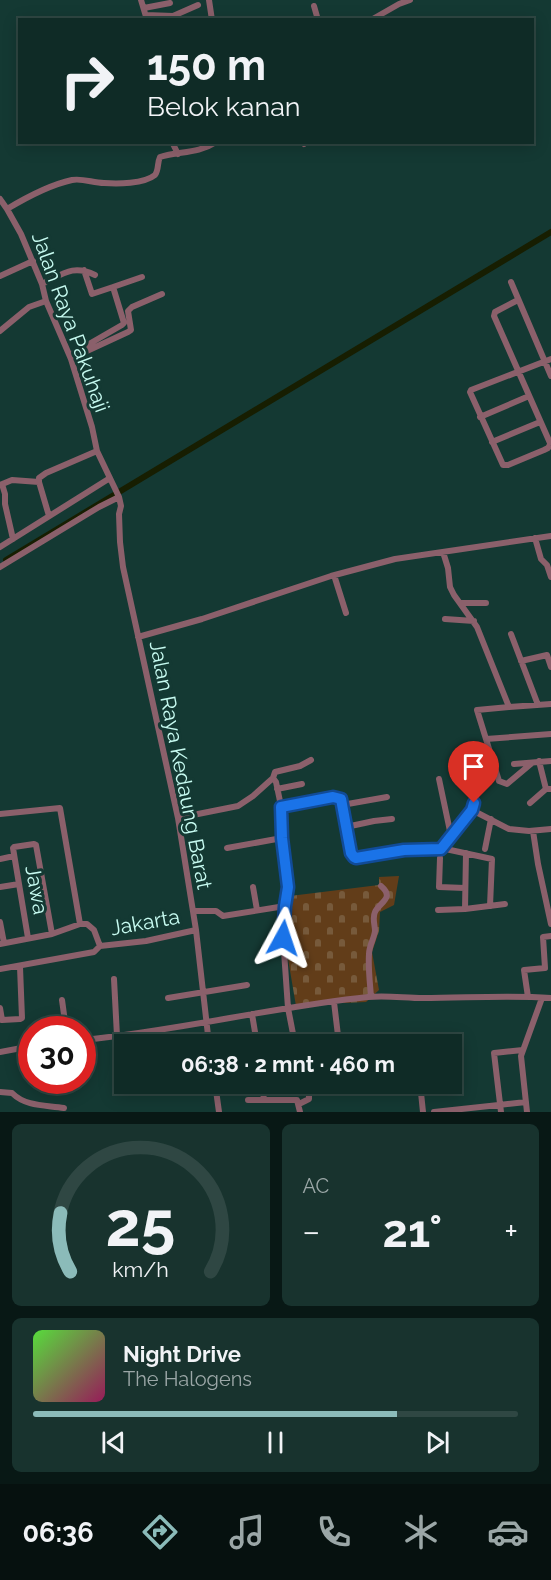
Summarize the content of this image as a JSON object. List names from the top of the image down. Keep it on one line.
{"streets":{"street":["Jalan Raya Pakuhaji","Jalan Raya Kedaung Barat","Jawa","Jakarta"]},"crossings":[["Jalan Raya Pakuhaji","Jalan Raya Kedaung Barat"],["Jalan Raya Kedaung Barat","Jakarta"],["Jawa","Jakarta"]],"page":{"turn":["150 m","Belok kanan"],"limit":"30","trip":"06:38 · 2 mnt · 460 m","tile":"AC","heat":["−","21°","+"],"song":["Night Drive","The Halogens"],"tabs":"06:36","gauge":["25","km/h"]}}
